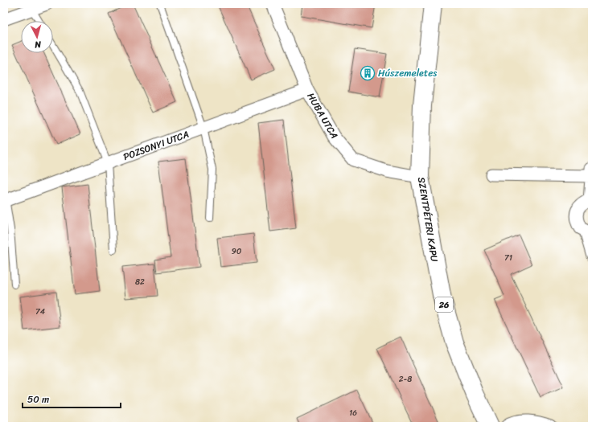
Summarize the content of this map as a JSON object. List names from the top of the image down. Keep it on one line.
{"streets":{"main road":["SZENTPÉTERI KAPU","26"],"street":["HUBA UTCA","POZSONYI UTCA"]},"crossings":[["HUBA UTCA","POZSONYI UTCA"],["HUBA UTCA","SZENTPÉTERI KAPU"]],"places":{"building":["Húszemeletes"]},"house_numbers":["90","71","82","74","2-8","16"],"scale_bar":"50 m","north":"bottom"}
